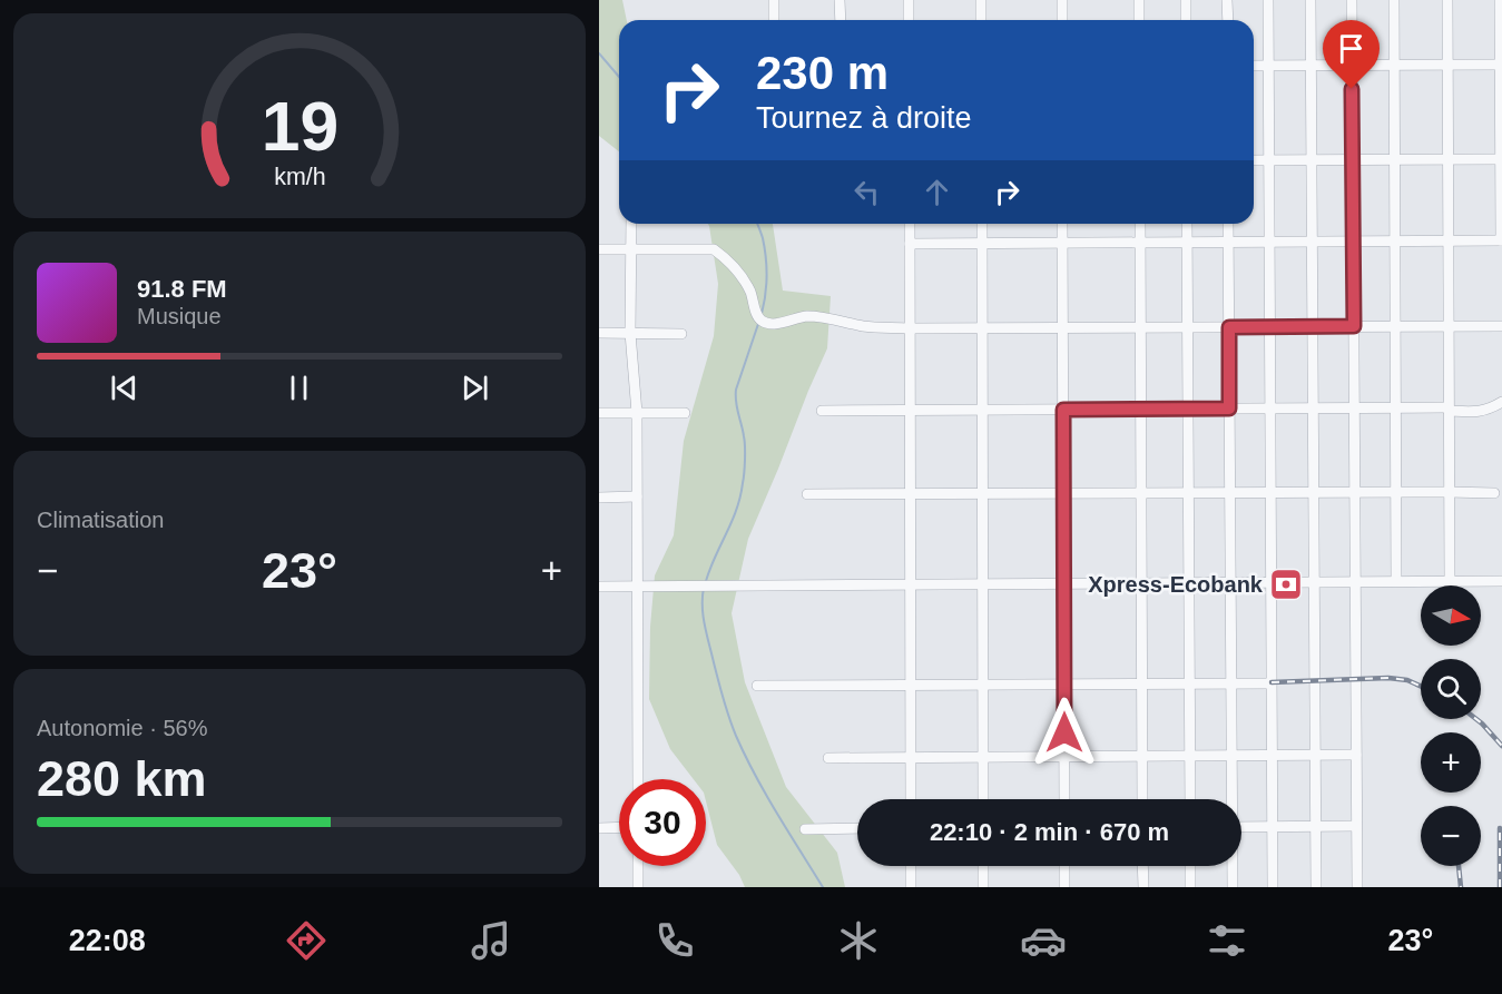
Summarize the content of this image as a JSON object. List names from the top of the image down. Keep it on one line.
{"places":{"bank":["Xpress-Ecobank"]},"north":"right","page":{"turn":["230 m","Tournez à droite"],"song":["91.8 FM","Musique"],"tile":["Climatisation",["Autonomie · 56%","280 km"]],"heat":["−","23°","+"],"map_buttons":["+","−"],"limit":"30","trip":"22:10 · 2 min · 670 m","tabs":["22:08","23°"],"gauge":["19","km/h"]}}
